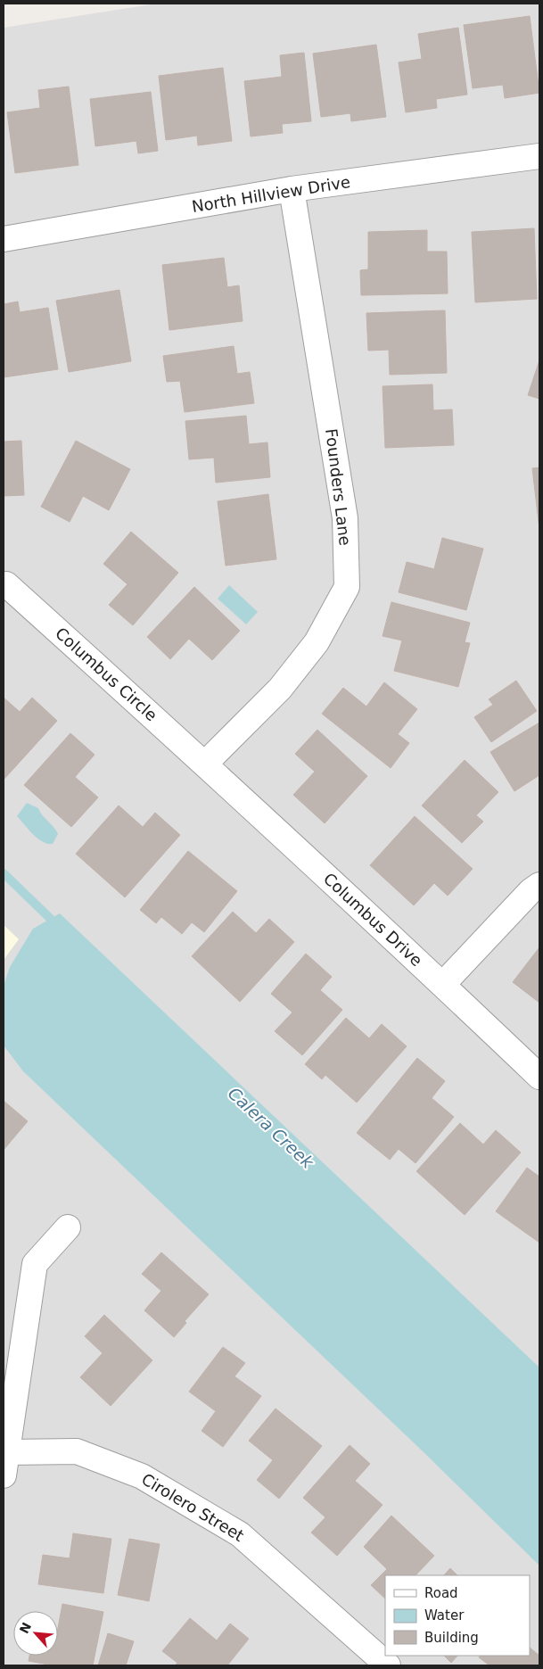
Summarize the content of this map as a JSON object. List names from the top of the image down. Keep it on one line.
{"streets":{"street":["North Hillview Drive","Founders Lane","Columbus Circle","Columbus Drive","Cirolero Street"]},"crossings":[["North Hillview Drive","Founders Lane"],["Founders Lane","Columbus Circle"],["Founders Lane","Columbus Drive"],["Columbus Circle","Columbus Drive"]],"water":["Calera Creek"],"legend":["Road","Water","Building"],"north":"top left"}
